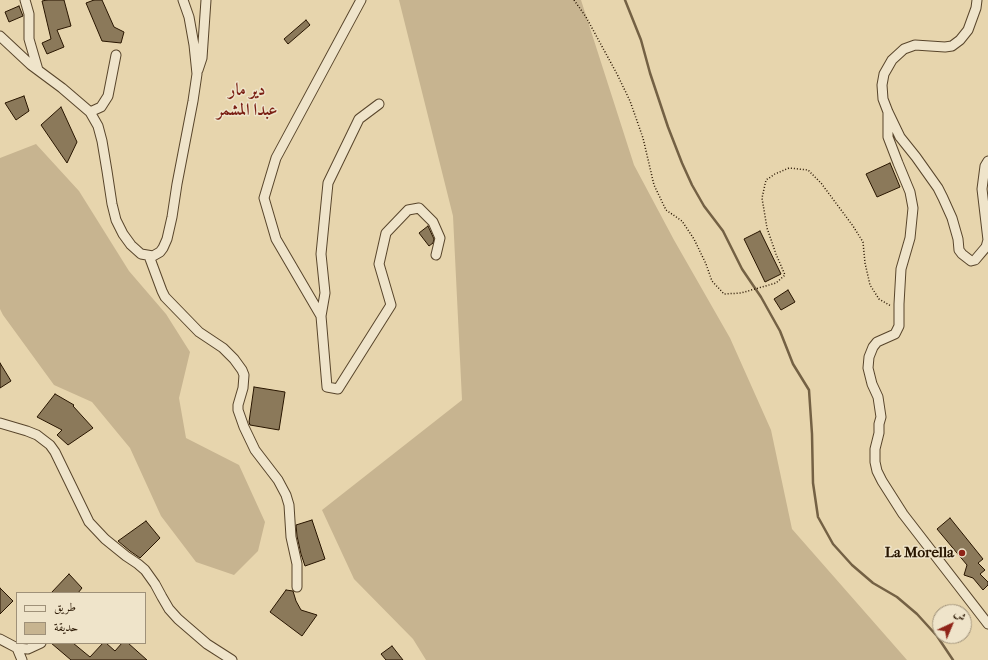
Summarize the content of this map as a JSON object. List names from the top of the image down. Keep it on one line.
{"districts":["دير مار عبدا المشمر"],"places":["La Morella"],"legend":["طريق","حديقة"],"north":"top right"}
